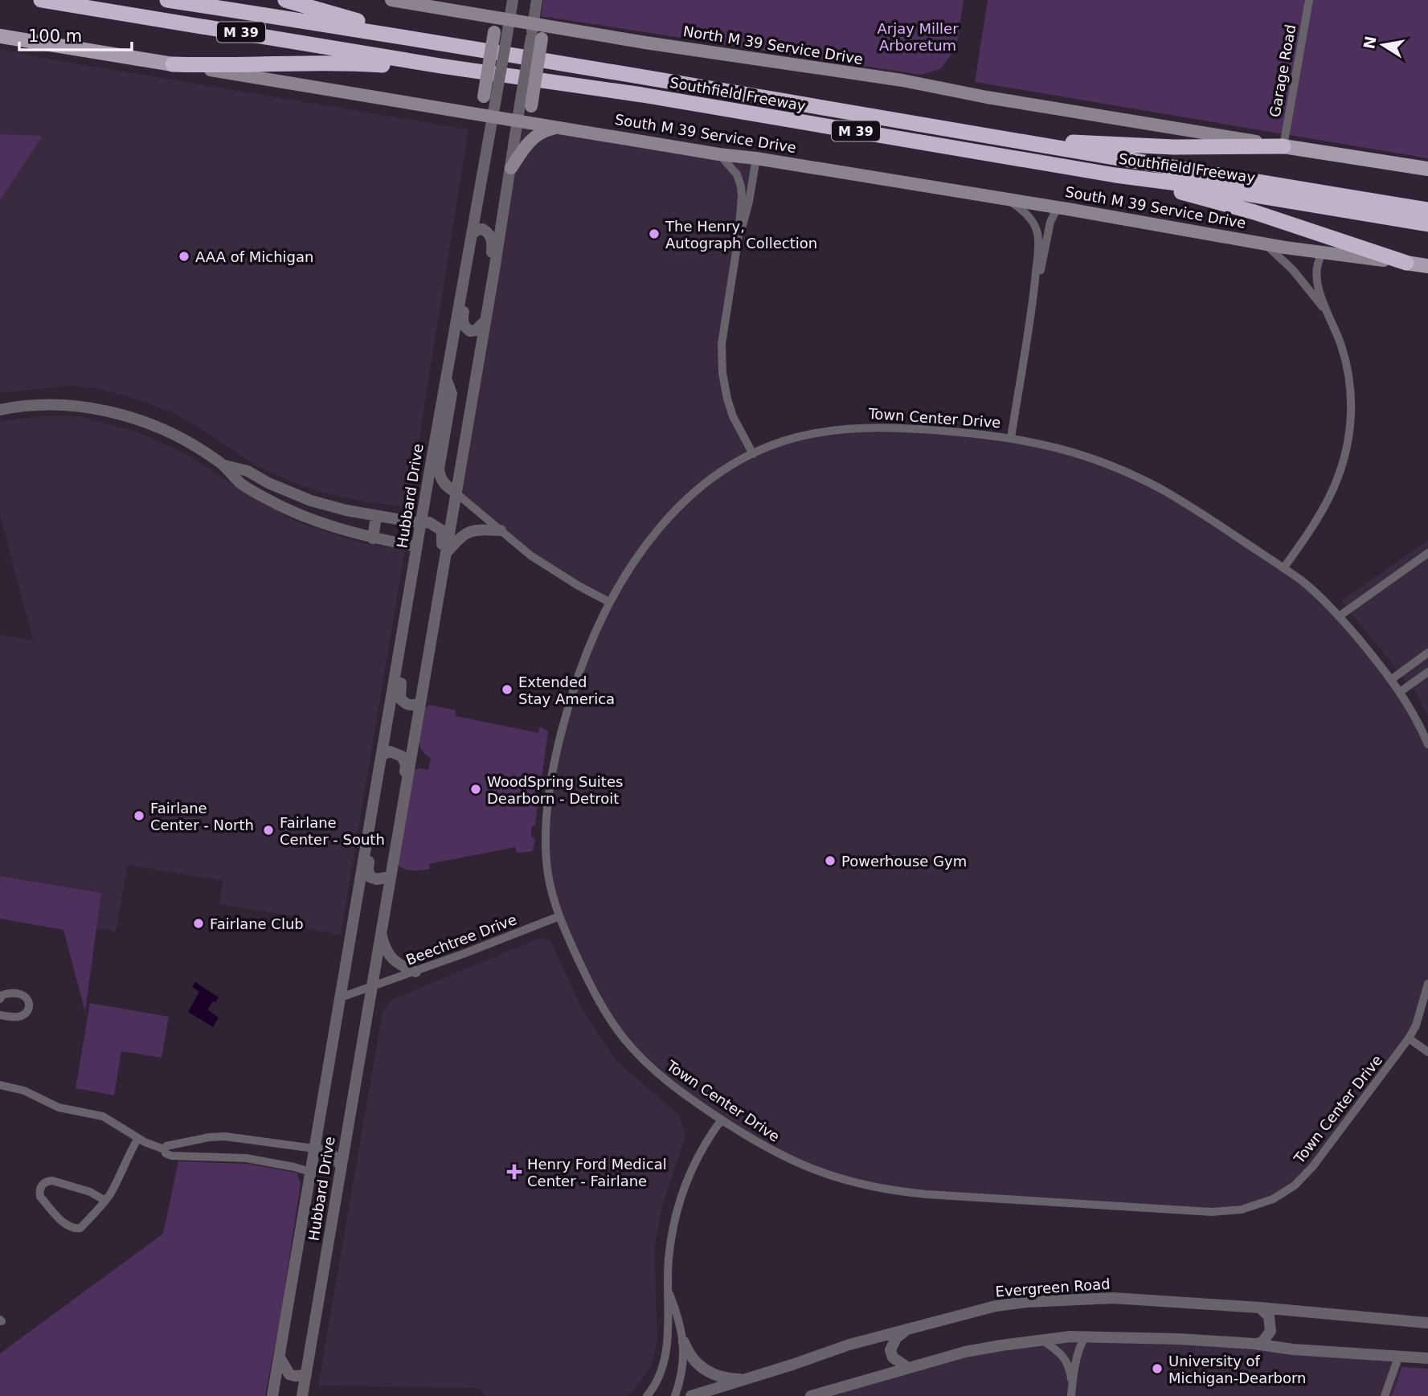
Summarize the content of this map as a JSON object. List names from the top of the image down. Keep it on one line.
{"streets":{"highway":["M 39","Southfield Freeway"],"main road":["North M 39 Service Drive","South M 39 Service Drive"],"street":["Garage Road","Town Center Drive","Hubbard Drive","Beechtree Drive","Evergreen Road"]},"crossings":[["North M 39 Service Drive","Garage Road"],["South M 39 Service Drive","Hubbard Drive"],["Town Center Drive","Beechtree Drive"],["Hubbard Drive","Beechtree Drive"]],"parks":["Arjay Miller Arboretum"],"places":{"other":["The Henry, Autograph Collection","AAA of Michigan","Extended Stay America","WoodSpring Suites Dearborn - Detroit","Fairlane Center - North","Fairlane Center - South","Powerhouse Gym","Fairlane Club","University of Michigan-Dearborn"],"health":["Henry Ford Medical Center - Fairlane"]},"scale_bar":"100 m","north":"left"}
